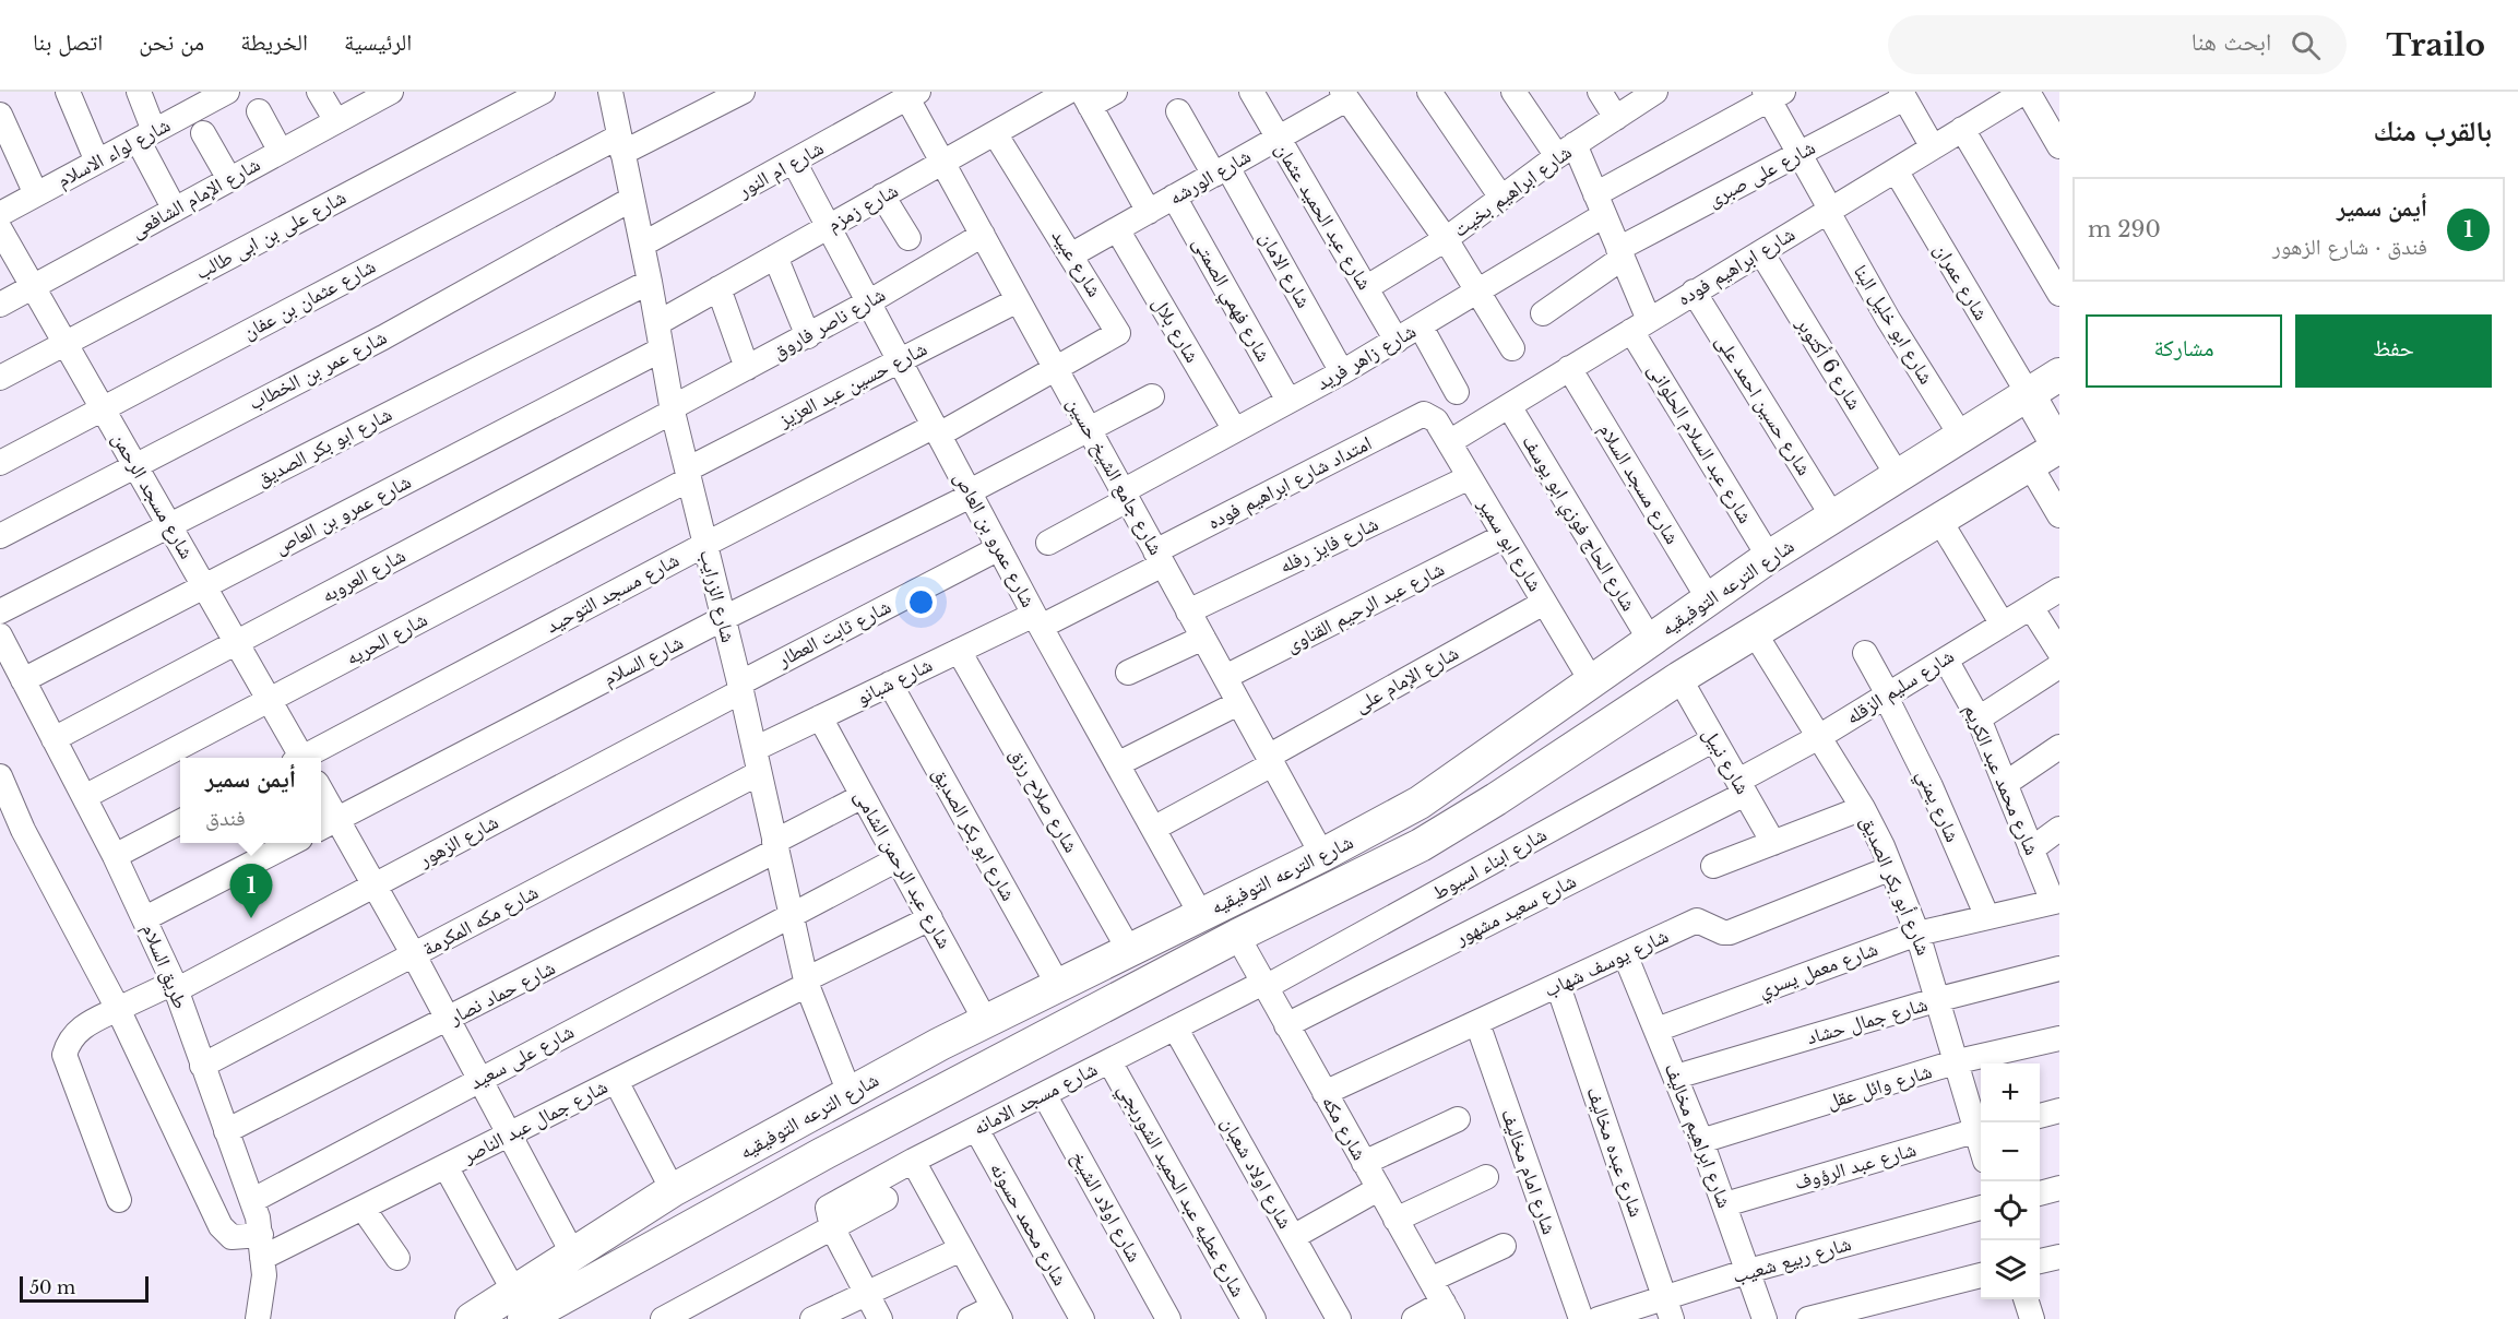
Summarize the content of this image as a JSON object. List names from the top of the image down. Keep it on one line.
{"streets":{"main road":["شارع الترعه التوفيقيه"],"street":["شارع لواء الاسلام","شارع ام النور","شارع على صبرى","شارع الورشه","شارع ابراهيم بخيت","شارع الإمام الشافعى","شارع زمزم","شارع عبد الحميد عثمان","شارع على بن ابى طالب","شارع عبيد","شارع ابراهيم فوده","شارع الامان","شارع عمران","شارع عثمان بن عفان","شارع فهمي الصمتى","شارع ناصر فاروق","شارع ابو خليل البنا","شارع بلال","شارع زاهر فريد","شارع 6 أكتوبر","شارع عمر بن الخطاب","شارع حسين عبد العزيز","شارع حسين احمد على","شارع عبد السلام الحلوانى","شارع ابو بكر الصديق","شارع جامع الشيخ حسين","امتداد شارع ابراهيم فوده","شارع مسجد السلام","شارع مسجد الرحمن","شارع عمرو بن العاص","شارع الحاج فوزي ابو يوسف","شارع فايز رفله","شارع ابو سمير","شارع العروبه","شارع مسجد التوحيد","شارع الزرايب","شارع عبد الرحيم القناوى","شارع ثابت العطار","شارع الحريه","شارع السلام","شارع الإمام على","شارع شبانو","شارع سليم الزقله","شارع نبيل","شارع محمد عبد الكريم","شارع صلاح رزق","شارع يمني","شارع الزهور","شارع ابناء اسيوط","شارع عبد الرحمن الشامى","شارع أبو بكر الصديق","شارع سعيد مشهور","شارع مكه المكرمة","شارع يوسف شهاب","طريق السلام","شارع معمل يسري","شارع حماد نصار","شارع جمال حشاد","شارع على سعيد","شارع وائل عقل","شارع مسجد الامانه","شارع جمال عبد الناصر","شارع مكه","شارع ابراهيم مخاليف","شارع عبده مخاليف","شارع عبد الرؤوف","شارع امام مخاليف","شارع اولاد شعبان","شارع عطيه عبد الحميد الشوربجي","شارع اولاد الشيخ","شارع محمد حسونه","شارع ربيع شعيب"]},"crossings":[["شارع ام النور","شارع جامع الشيخ حسين"],["شارع ام النور","شارع عمرو بن العاص"],["شارع ام النور","شارع الزرايب"],["شارع على صبرى","شارع ابو خليل البنا"],["شارع على صبرى","شارع عبد السلام الحلوانى"],["شارع الورشه","شارع عبد الحميد عثمان"],["شارع الورشه","شارع عبيد"],["شارع الورشه","شارع الامان"],["شارع الورشه","شارع فهمي الصمتى"],["شارع الورشه","شارع بلال"],["شارع ابراهيم بخيت","شارع عبد الحميد عثمان"],["شارع ابراهيم بخيت","شارع عبد السلام الحلوانى"],["شارع الإمام الشافعى","شارع مسجد الرحمن"],["شارع زمزم","شارع عبيد"],["شارع زمزم","شارع جامع الشيخ حسين"],["شارع زمزم","شارع عمرو بن العاص"],["شارع زمزم","شارع الزرايب"],["شارع عبد الحميد عثمان","شارع زاهر فريد"],["شارع على بن ابى طالب","شارع مسجد الرحمن"],["شارع عبيد","شارع جامع الشيخ حسين"],["شارع عبيد","شارع مسجد التوحيد"],["شارع ابراهيم فوده","شارع عمران"],["شارع ابراهيم فوده","شارع ابو خليل البنا"],["شارع ابراهيم فوده","شارع 6 أكتوبر"],["شارع ابراهيم فوده","شارع حسين احمد على"],["شارع ابراهيم فوده","شارع عبد السلام الحلوانى"],["شارع ابراهيم فوده","شارع مسجد السلام"],["شارع ابراهيم فوده","شارع الحاج فوزي ابو يوسف"],["شارع ابراهيم فوده","شارع ابو سمير"],["شارع الامان","شارع زاهر فريد"],["شارع عمران","شارع الترعه التوفيقيه"],["شارع عثمان بن عفان","شارع مسجد الرحمن"],["شارع عثمان بن عفان","شارع الزرايب"],["شارع فهمي الصمتى","شارع زاهر فريد"],["شارع ناصر فاروق","شارع جامع الشيخ حسين"],["شارع ناصر فاروق","شارع عمرو بن العاص"],["شارع ناصر فاروق","شارع العروبه"],["شارع ناصر فاروق","شارع الزرايب"],["شارع ابو خليل البنا","شارع زاهر فريد"],["شارع ابو خليل البنا","شارع الترعه التوفيقيه"],["شارع بلال","شارع زاهر فريد"],["شارع زاهر فريد","شارع عبد السلام الحلوانى"],["شارع زاهر فريد","شارع جامع الشيخ حسين"],["شارع 6 أكتوبر","شارع الترعه التوفيقيه"],["شارع عمر بن الخطاب","شارع مسجد الرحمن"],["شارع عمر بن الخطاب","شارع الزرايب"],["شارع حسين عبد العزيز","شارع جامع الشيخ حسين"],["شارع حسين عبد العزيز","شارع عمرو بن العاص"],["شارع حسين عبد العزيز","شارع الزرايب"],["شارع حسين عبد العزيز","شارع الحريه"],["شارع حسين احمد على","شارع الترعه التوفيقيه"],["شارع عبد السلام الحلوانى","شارع الترعه التوفيقيه"],["شارع ابو بكر الصديق","شارع مسجد الرحمن"],["شارع ابو بكر الصديق","شارع الترعه التوفيقيه"],["شارع ابو بكر الصديق","شارع الزرايب"],["شارع ابو بكر الصديق","شارع شبانو"],["شارع جامع الشيخ حسين","امتداد شارع ابراهيم فوده"],["شارع جامع الشيخ حسين","شارع فايز رفله"],["شارع جامع الشيخ حسين","شارع الترعه التوفيقيه"],["شارع جامع الشيخ حسين","شارع مسجد التوحيد"],["شارع جامع الشيخ حسين","شارع عبد الرحيم القناوى"],["شارع جامع الشيخ حسين","شارع الإمام على"],["امتداد شارع ابراهيم فوده","شارع عمرو بن العاص"],["امتداد شارع ابراهيم فوده","شارع ابو سمير"],["امتداد شارع ابراهيم فوده","شارع شبانو"],["شارع مسجد السلام","شارع الترعه التوفيقيه"],["شارع مسجد الرحمن","شارع عمرو بن العاص"],["شارع مسجد الرحمن","شارع العروبه"],["شارع مسجد الرحمن","شارع الحريه"],["شارع عمرو بن العاص","شارع الترعه التوفيقيه"],["شارع عمرو بن العاص","شارع مسجد التوحيد"],["شارع عمرو بن العاص","شارع الزرايب"],["شارع عمرو بن العاص","شارع ثابت العطار"],["شارع عمرو بن العاص","شارع السلام"],["شارع عمرو بن العاص","شارع الإمام على"],["شارع عمرو بن العاص","شارع شبانو"],["شارع عمرو بن العاص","طريق السلام"],["شارع الحاج فوزي ابو يوسف","شارع الترعه التوفيقيه"],["شارع فايز رفله","شارع ابو سمير"],["شارع ابو سمير","شارع الترعه التوفيقيه"],["شارع ابو سمير","شارع عبد الرحيم القناوى"],["شارع ابو سمير","شارع الإمام على"],["شارع العروبه","شارع الزرايب"],["شارع العروبه","طريق السلام"],["شارع الترعه التوفيقيه","شارع الزرايب"],["شارع الترعه التوفيقيه","شارع نبيل"],["شارع الترعه التوفيقيه","شارع صلاح رزق"],["شارع الترعه التوفيقيه","شارع عبد الرحمن الشامى"],["شارع الترعه التوفيقيه","شارع أبو بكر الصديق"],["شارع الترعه التوفيقيه","شارع مكه"],["شارع مسجد التوحيد","شارع الزرايب"],["شارع الزرايب","شارع ثابت العطار"],["شارع الزرايب","شارع الحريه"],["شارع الزرايب","شارع السلام"],["شارع الزرايب","شارع شبانو"],["شارع الزرايب","شارع الزهور"],["شارع الزرايب","شارع مكه المكرمة"],["شارع الزرايب","شارع حماد نصار"],["شارع الزرايب","شارع على سعيد"],["شارع الزرايب","شارع جمال عبد الناصر"],["شارع ثابت العطار","شارع الزهور"],["شارع الحريه","طريق السلام"],["شارع شبانو","شارع صلاح رزق"],["شارع شبانو","شارع عبد الرحمن الشامى"],["شارع سليم الزقله","شارع نبيل"],["شارع سليم الزقله","شارع محمد عبد الكريم"],["شارع سليم الزقله","شارع يمني"],["شارع سليم الزقله","شارع أبو بكر الصديق"],["شارع سليم الزقله","شارع سعيد مشهور"],["شارع نبيل","شارع ابناء اسيوط"],["شارع نبيل","شارع سعيد مشهور"],["شارع محمد عبد الكريم","شارع معمل يسري"],["شارع يمني","شارع معمل يسري"],["شارع الزهور","طريق السلام"],["شارع ابناء اسيوط","شارع مسجد الامانه"],["شارع ابناء اسيوط","شارع مكه"],["شارع عبد الرحمن الشامى","شارع حماد نصار"],["شارع عبد الرحمن الشامى","شارع على سعيد"],["شارع عبد الرحمن الشامى","شارع جمال عبد الناصر"],["شارع أبو بكر الصديق","شارع يوسف شهاب"],["شارع أبو بكر الصديق","شارع معمل يسري"],["شارع أبو بكر الصديق","شارع جمال حشاد"],["شارع أبو بكر الصديق","شارع وائل عقل"],["شارع سعيد مشهور","شارع مكه"],["شارع مكه المكرمة","طريق السلام"],["شارع يوسف شهاب","شارع مكه"],["شارع يوسف شهاب","شارع ابراهيم مخاليف"],["شارع يوسف شهاب","شارع عبده مخاليف"],["شارع يوسف شهاب","شارع امام مخاليف"],["طريق السلام","شارع حماد نصار"],["طريق السلام","شارع على سعيد"],["طريق السلام","شارع جمال عبد الناصر"],["شارع معمل يسري","شارع ابراهيم مخاليف"],["شارع جمال حشاد","شارع ابراهيم مخاليف"],["شارع وائل عقل","شارع ابراهيم مخاليف"],["شارع مسجد الامانه","شارع مكه"],["شارع مسجد الامانه","شارع اولاد شعبان"],["شارع مسجد الامانه","شارع عطيه عبد الحميد الشوربجي"],["شارع مسجد الامانه","شارع اولاد الشيخ"],["شارع مسجد الامانه","شارع محمد حسونه"],["شارع ابراهيم مخاليف","شارع عبد الرؤوف"],["شارع ابراهيم مخاليف","شارع ربيع شعيب"],["شارع عبده مخاليف","شارع ربيع شعيب"]],"scale_bar":"50 m","page":{"header":"Trailo","search":"ابحث هنا","nav":["الرئيسية","الخريطة","من نحن","اتصل بنا"],"heading":"بالقرب منك","list":[{"mark":"1","name":"أيمن سمير","note":"فندق · شارع الزهور","value":"290 m"}],"buttons":["حفظ","مشاركة"],"popup":["أيمن سمير","فندق"],"pins":"1","map_buttons":["+","−"],"scale":"50 m"}}
